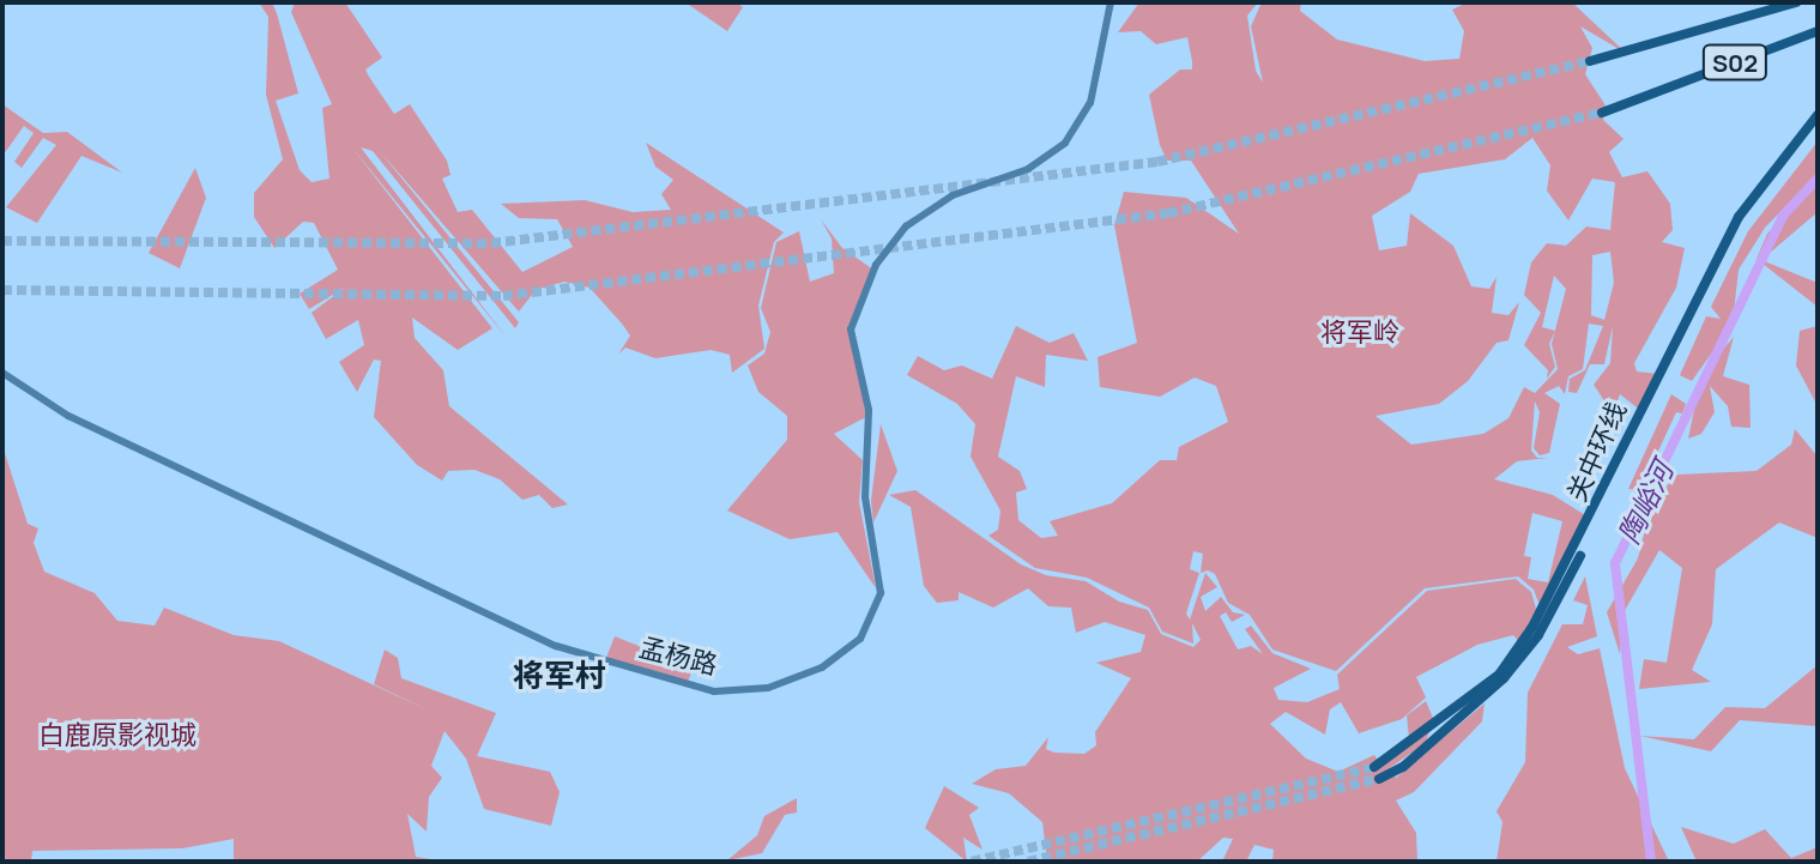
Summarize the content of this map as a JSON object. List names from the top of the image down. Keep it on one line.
{"streets":{"highway":["S02","关中环线"],"main road":["孟杨路"]},"districts":["将军村"],"water":["陶峪河"],"parks":["将军岭","白鹿原影视城"]}
